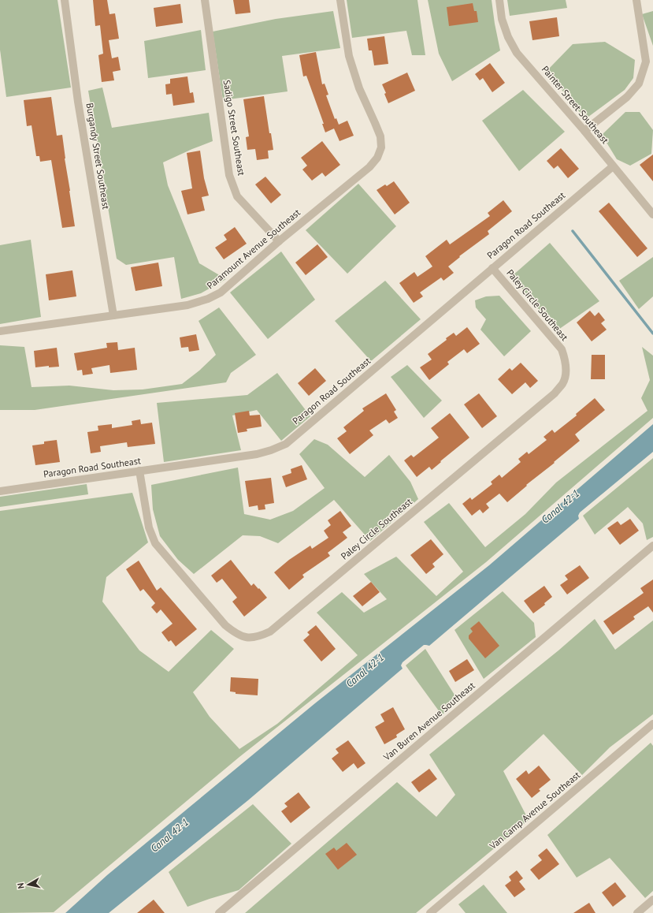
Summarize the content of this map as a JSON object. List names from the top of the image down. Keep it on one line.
{"streets":{"street":["Painter Street Southeast","Sadigo Street Southeast","Burgandy Street Southeast","Paragon Road Southeast","Paramount Avenue Southeast","Paley Circle Southeast","Van Buren Avenue Southeast","Van Camp Avenue Southeast"]},"crossings":[["Painter Street Southeast","Paragon Road Southeast"],["Sadigo Street Southeast","Paramount Avenue Southeast"],["Burgandy Street Southeast","Paramount Avenue Southeast"],["Paragon Road Southeast","Paley Circle Southeast"]],"water":["Canal 42-1"],"north":"left"}
